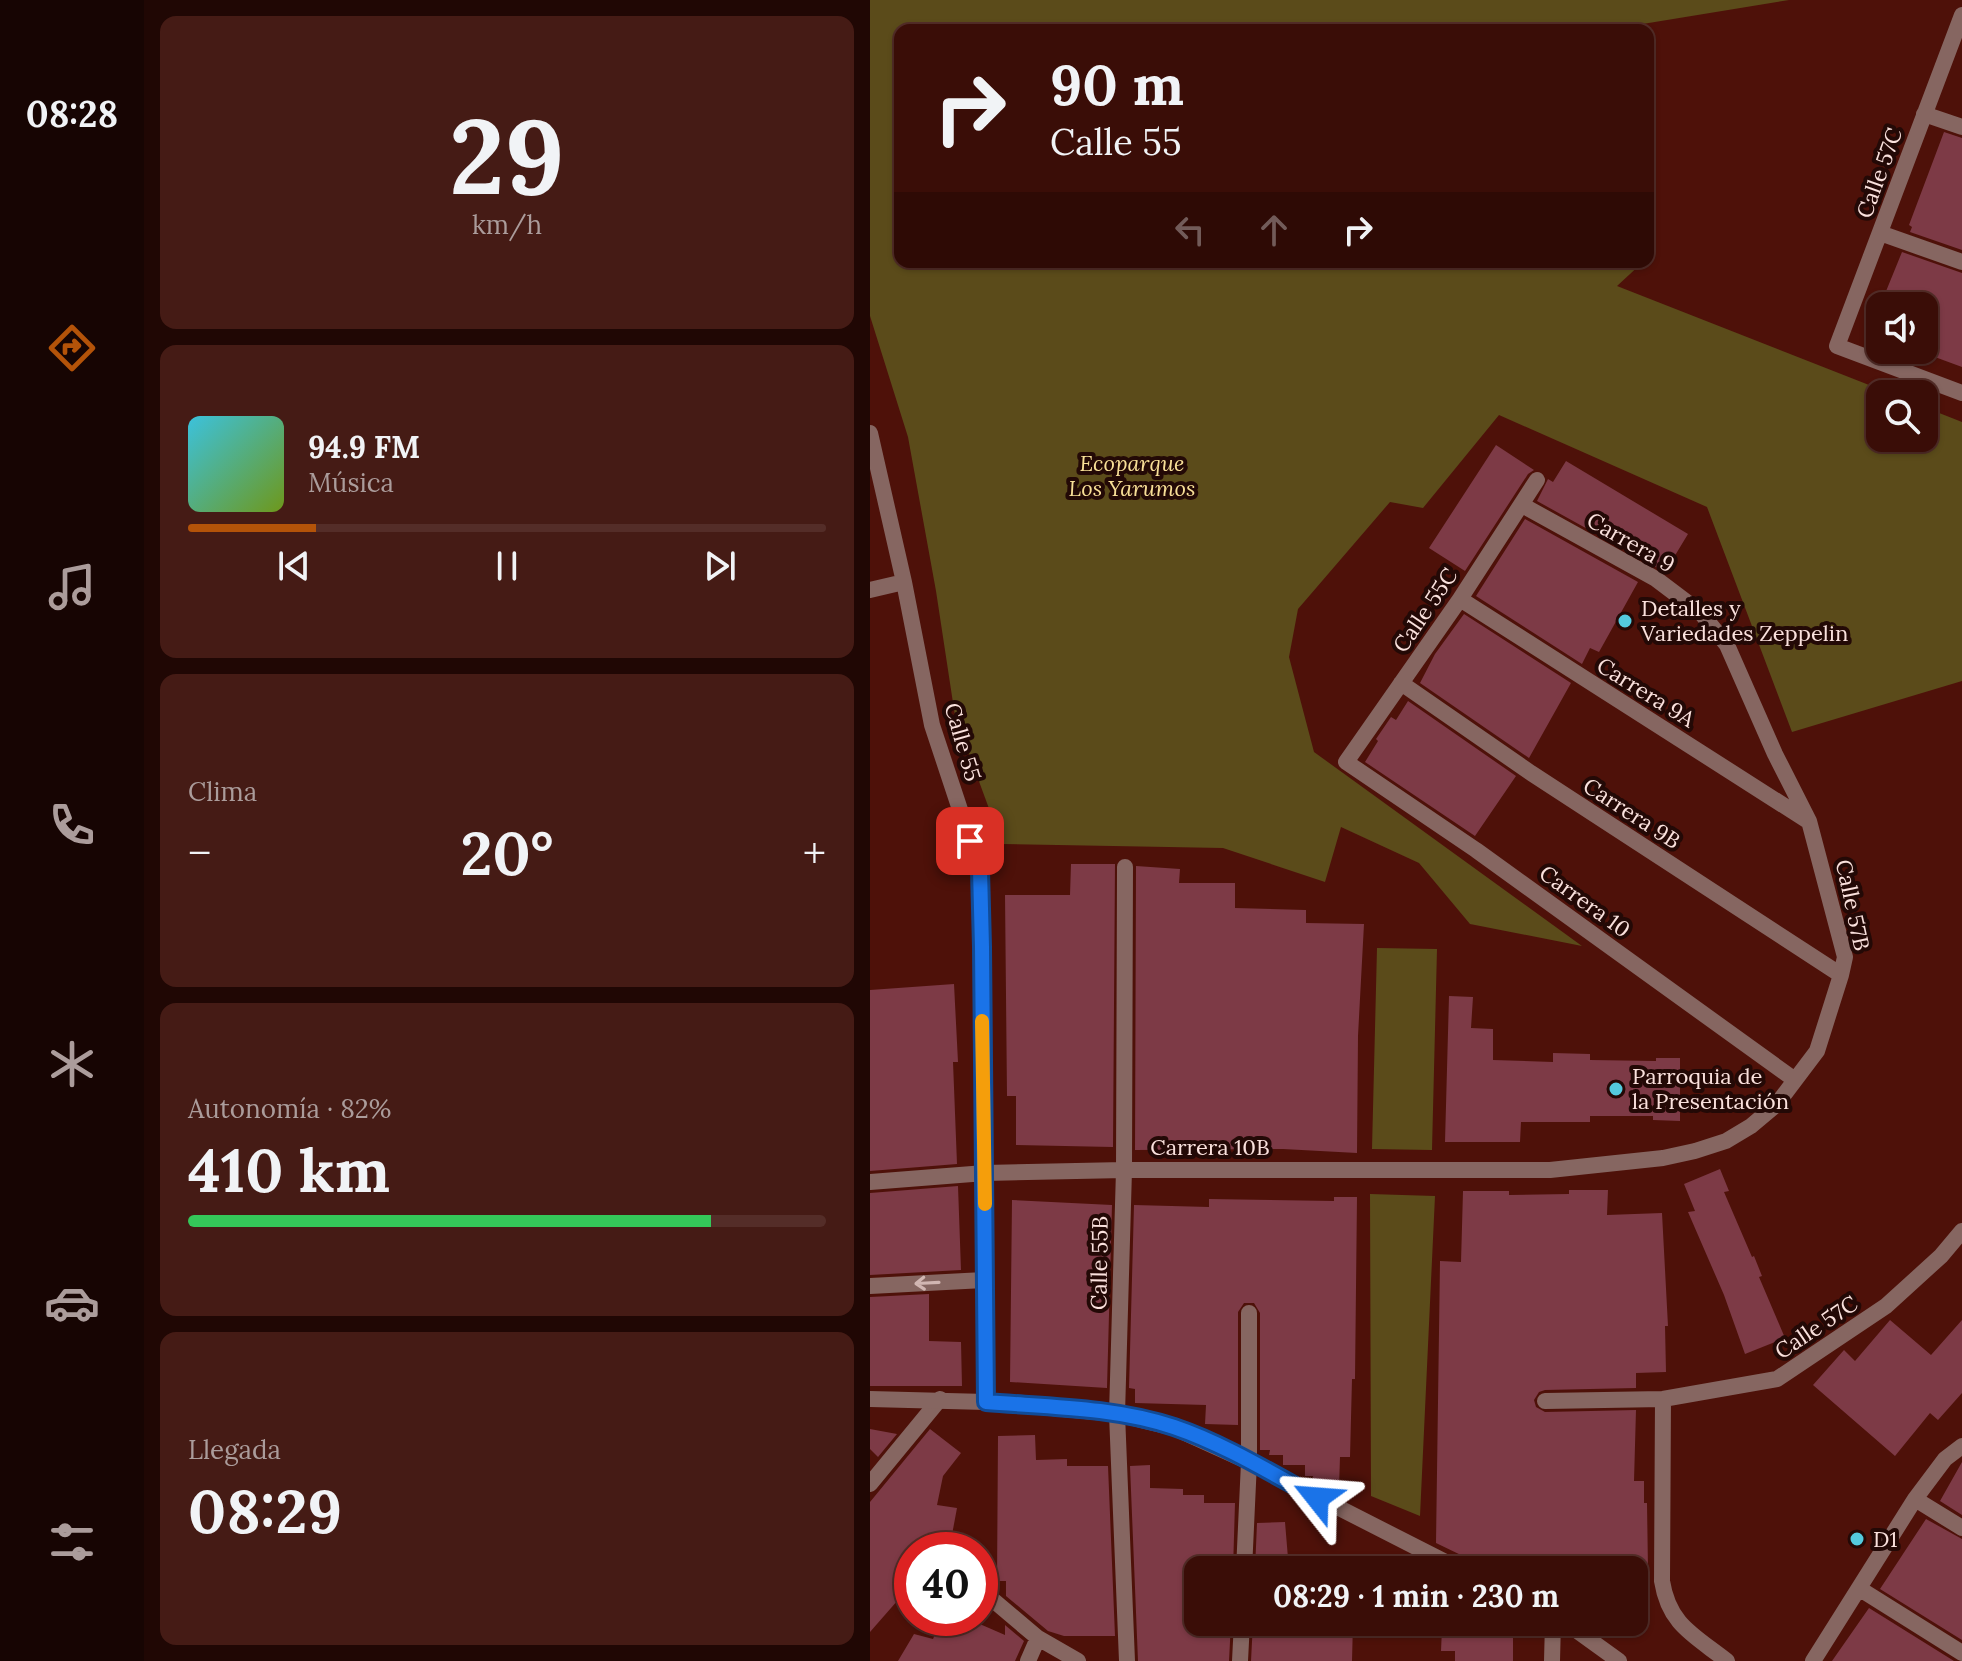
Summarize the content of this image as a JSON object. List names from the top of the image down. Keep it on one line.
{"streets":{"street":["Calle 57C","Carrera 9","Calle 55C","Carrera 9A","Calle 55","Carrera 9B","Carrera 10","Calle 57B","Carrera 10B","Calle 55B"]},"crossings":[["Carrera 9","Calle 55C"],["Carrera 9","Calle 57B"],["Calle 55C","Carrera 9A"],["Calle 55C","Carrera 9B"],["Calle 55C","Carrera 10"],["Carrera 9A","Calle 57B"],["Calle 55","Carrera 10B"],["Carrera 9B","Calle 57B"],["Carrera 10","Calle 57B"],["Calle 57B","Carrera 10B"],["Carrera 10B","Calle 55B"]],"parks":["Ecoparque Los Yarumos"],"places":["Detalles y Variedades Zeppelin","Parroquia de la Presentación","D1"],"page":{"tabs":"08:28","tile":[["29","km/h"],"Clima",["Autonomía · 82%","410 km"],["Llegada","08:29"]],"turn":["90 m","Calle 55"],"song":["94.9 FM","Música"],"heat":["−","20°","+"],"limit":"40","trip":"08:29 · 1 min · 230 m"}}
